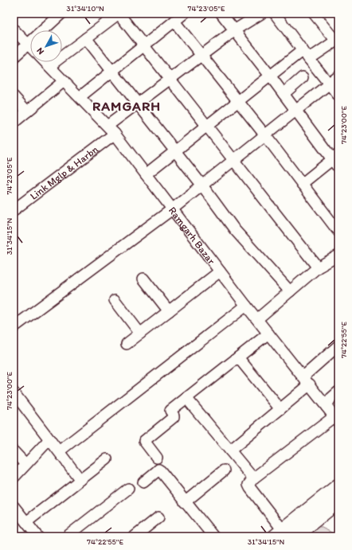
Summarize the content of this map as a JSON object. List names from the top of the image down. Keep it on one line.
{"streets":{"street":["Link Mglp & Harbn","Ramgarh Bazar"]},"crossings":[["Link Mglp & Harbn","Ramgarh Bazar"]],"districts":["RAMGARH"],"north":"bottom left","coordinates":["31°34'10\"N","74°23'05\"E","74°23'00\"E","31°34'15\"N","74°22'55\"E"]}
